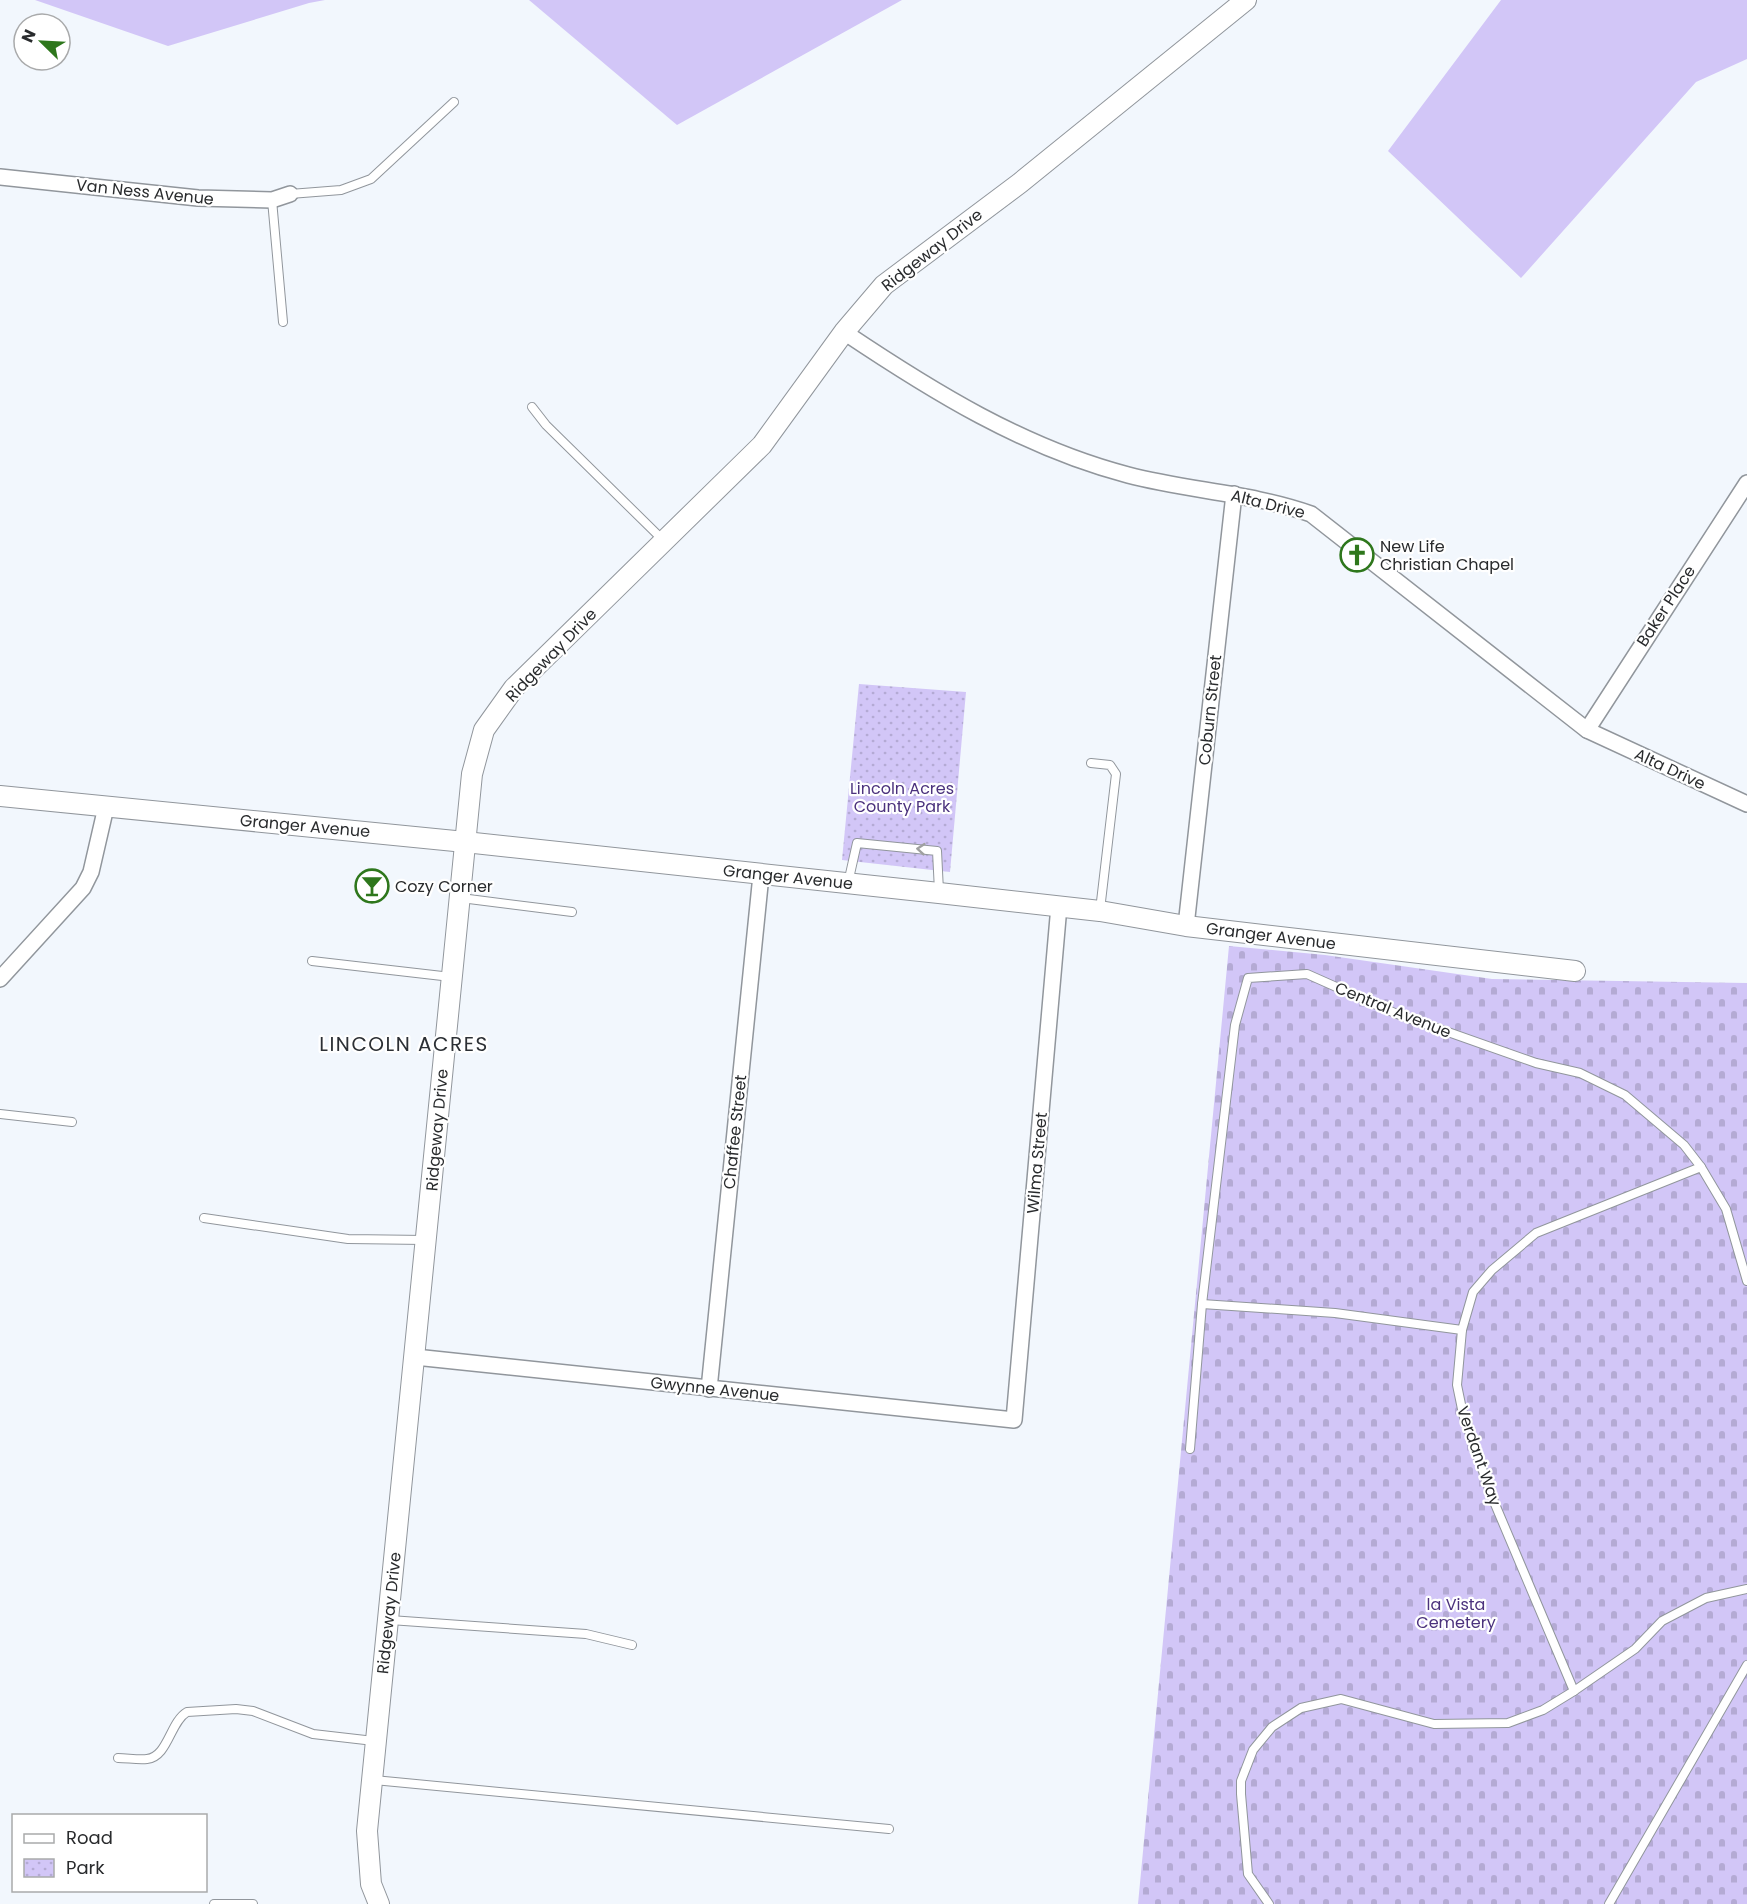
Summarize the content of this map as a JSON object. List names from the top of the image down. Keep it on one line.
{"streets":{"street":["Van Ness Avenue","Ridgeway Drive","Alta Drive","Baker Place","Coburn Street","Granger Avenue","Chaffee Street","Wilma Street","Gwynne Avenue"],"lane":["Central Avenue","Verdant Way"]},"crossings":[["Ridgeway Drive","Alta Drive"],["Ridgeway Drive","Granger Avenue"],["Ridgeway Drive","Gwynne Avenue"],["Alta Drive","Baker Place"],["Alta Drive","Coburn Street"],["Coburn Street","Granger Avenue"],["Granger Avenue","Chaffee Street"],["Granger Avenue","Wilma Street"],["Central Avenue","Verdant Way"],["Chaffee Street","Gwynne Avenue"],["Wilma Street","Gwynne Avenue"]],"districts":["LINCOLN ACRES"],"parks":["Lincoln Acres County Park","la Vista Cemetery"],"places":{"church":["New Life Christian Chapel"],"bar":["Cozy Corner"]},"legend":["Road","Park"],"north":"top left"}
